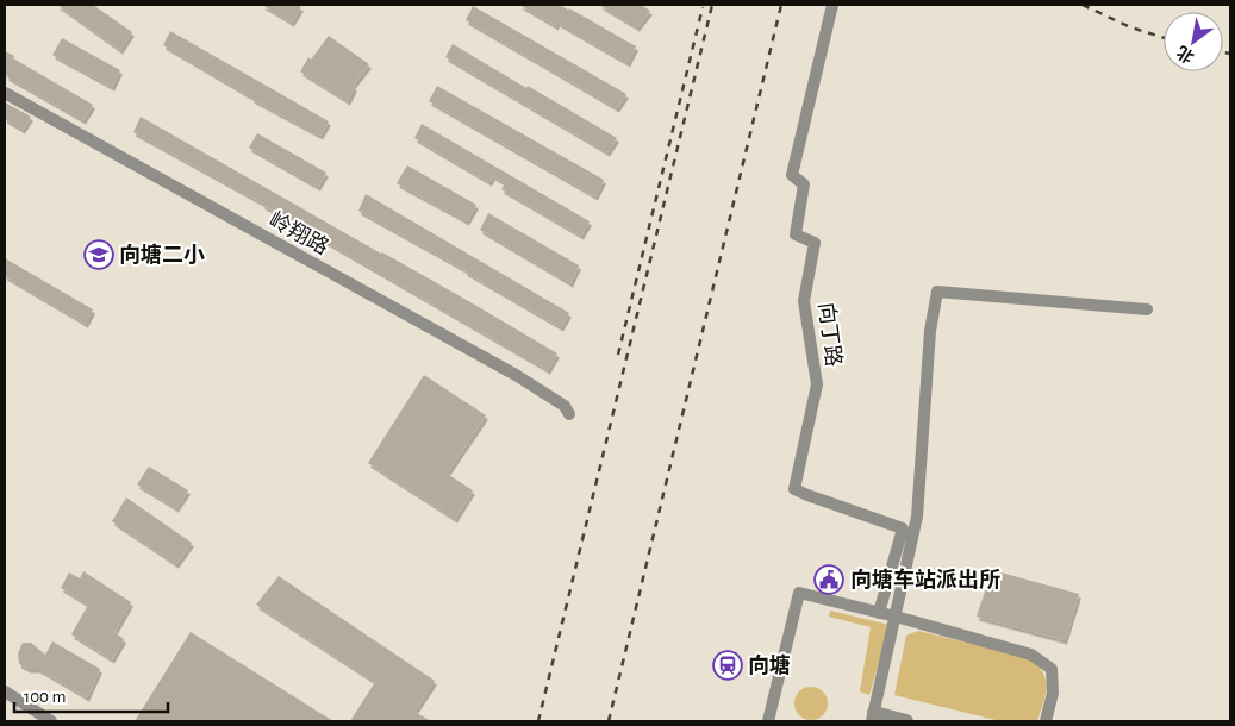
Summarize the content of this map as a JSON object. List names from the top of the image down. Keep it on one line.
{"streets":{"street":["岭翔路","向丁路"]},"places":{"school or university":["向塘二小"],"public building":["向塘车站派出所"],"station":["向塘"]},"scale_bar":"100 m","north":"bottom left"}
